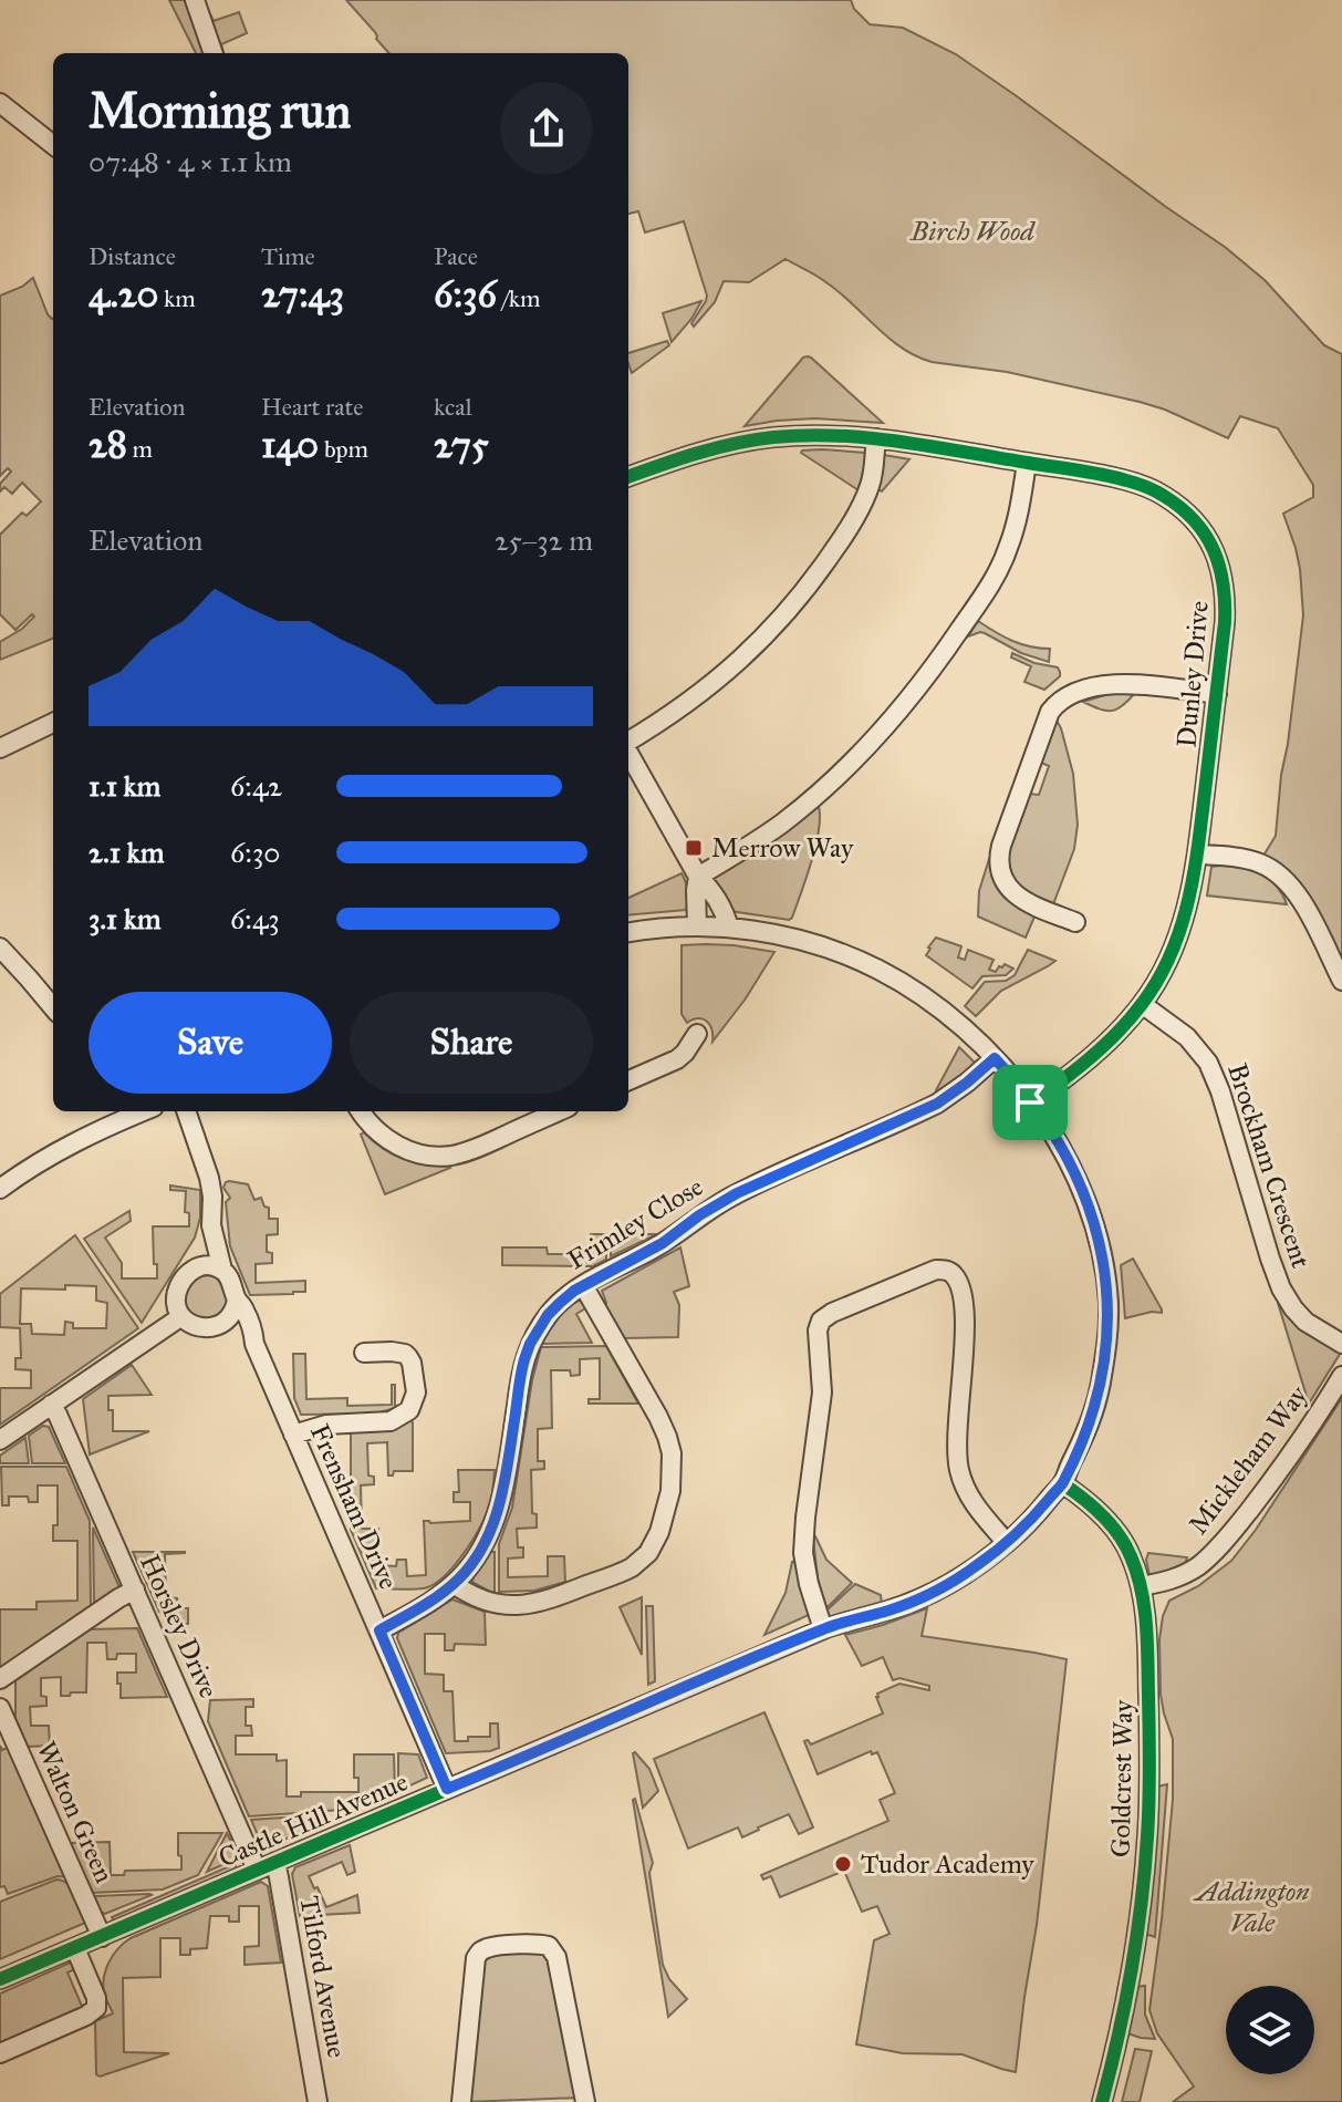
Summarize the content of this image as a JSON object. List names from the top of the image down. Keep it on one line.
{"streets":{"street":["Dunley Drive","Brockham Crescent","Frimley Close","Mickleham Way","Frensham Drive","Horsley Drive","Goldcrest Way","Walton Green","Castle Hill Avenue","Tilford Avenue"]},"crossings":[["Dunley Drive","Brockham Crescent"],["Dunley Drive","Castle Hill Avenue"],["Frimley Close","Frensham Drive"],["Frimley Close","Castle Hill Avenue"],["Mickleham Way","Goldcrest Way"],["Frensham Drive","Castle Hill Avenue"],["Horsley Drive","Castle Hill Avenue"],["Goldcrest Way","Castle Hill Avenue"],["Walton Green","Castle Hill Avenue"],["Castle Hill Avenue","Tilford Avenue"]],"parks":["Birch Wood","Addington Vale"],"places":{"transit":["Merrow Way"],"other":["Tudor Academy"]},"page":{"heading":["Morning run","07:48 · 4 × 1.1 km"],"stats":[["Distance","4.20 km"],["Time","27:43"],["Pace","6:36 /km"],["Elevation","28 m"],["Heart rate","140 bpm"],["kcal","275"]],"chart":["Elevation","25–32 m"],"list":[{"name":"1.1 km","note":"6:42"},{"name":"2.1 km","note":"6:30"},{"name":"3.1 km","note":"6:43"}],"buttons":["Save","Share"]}}
